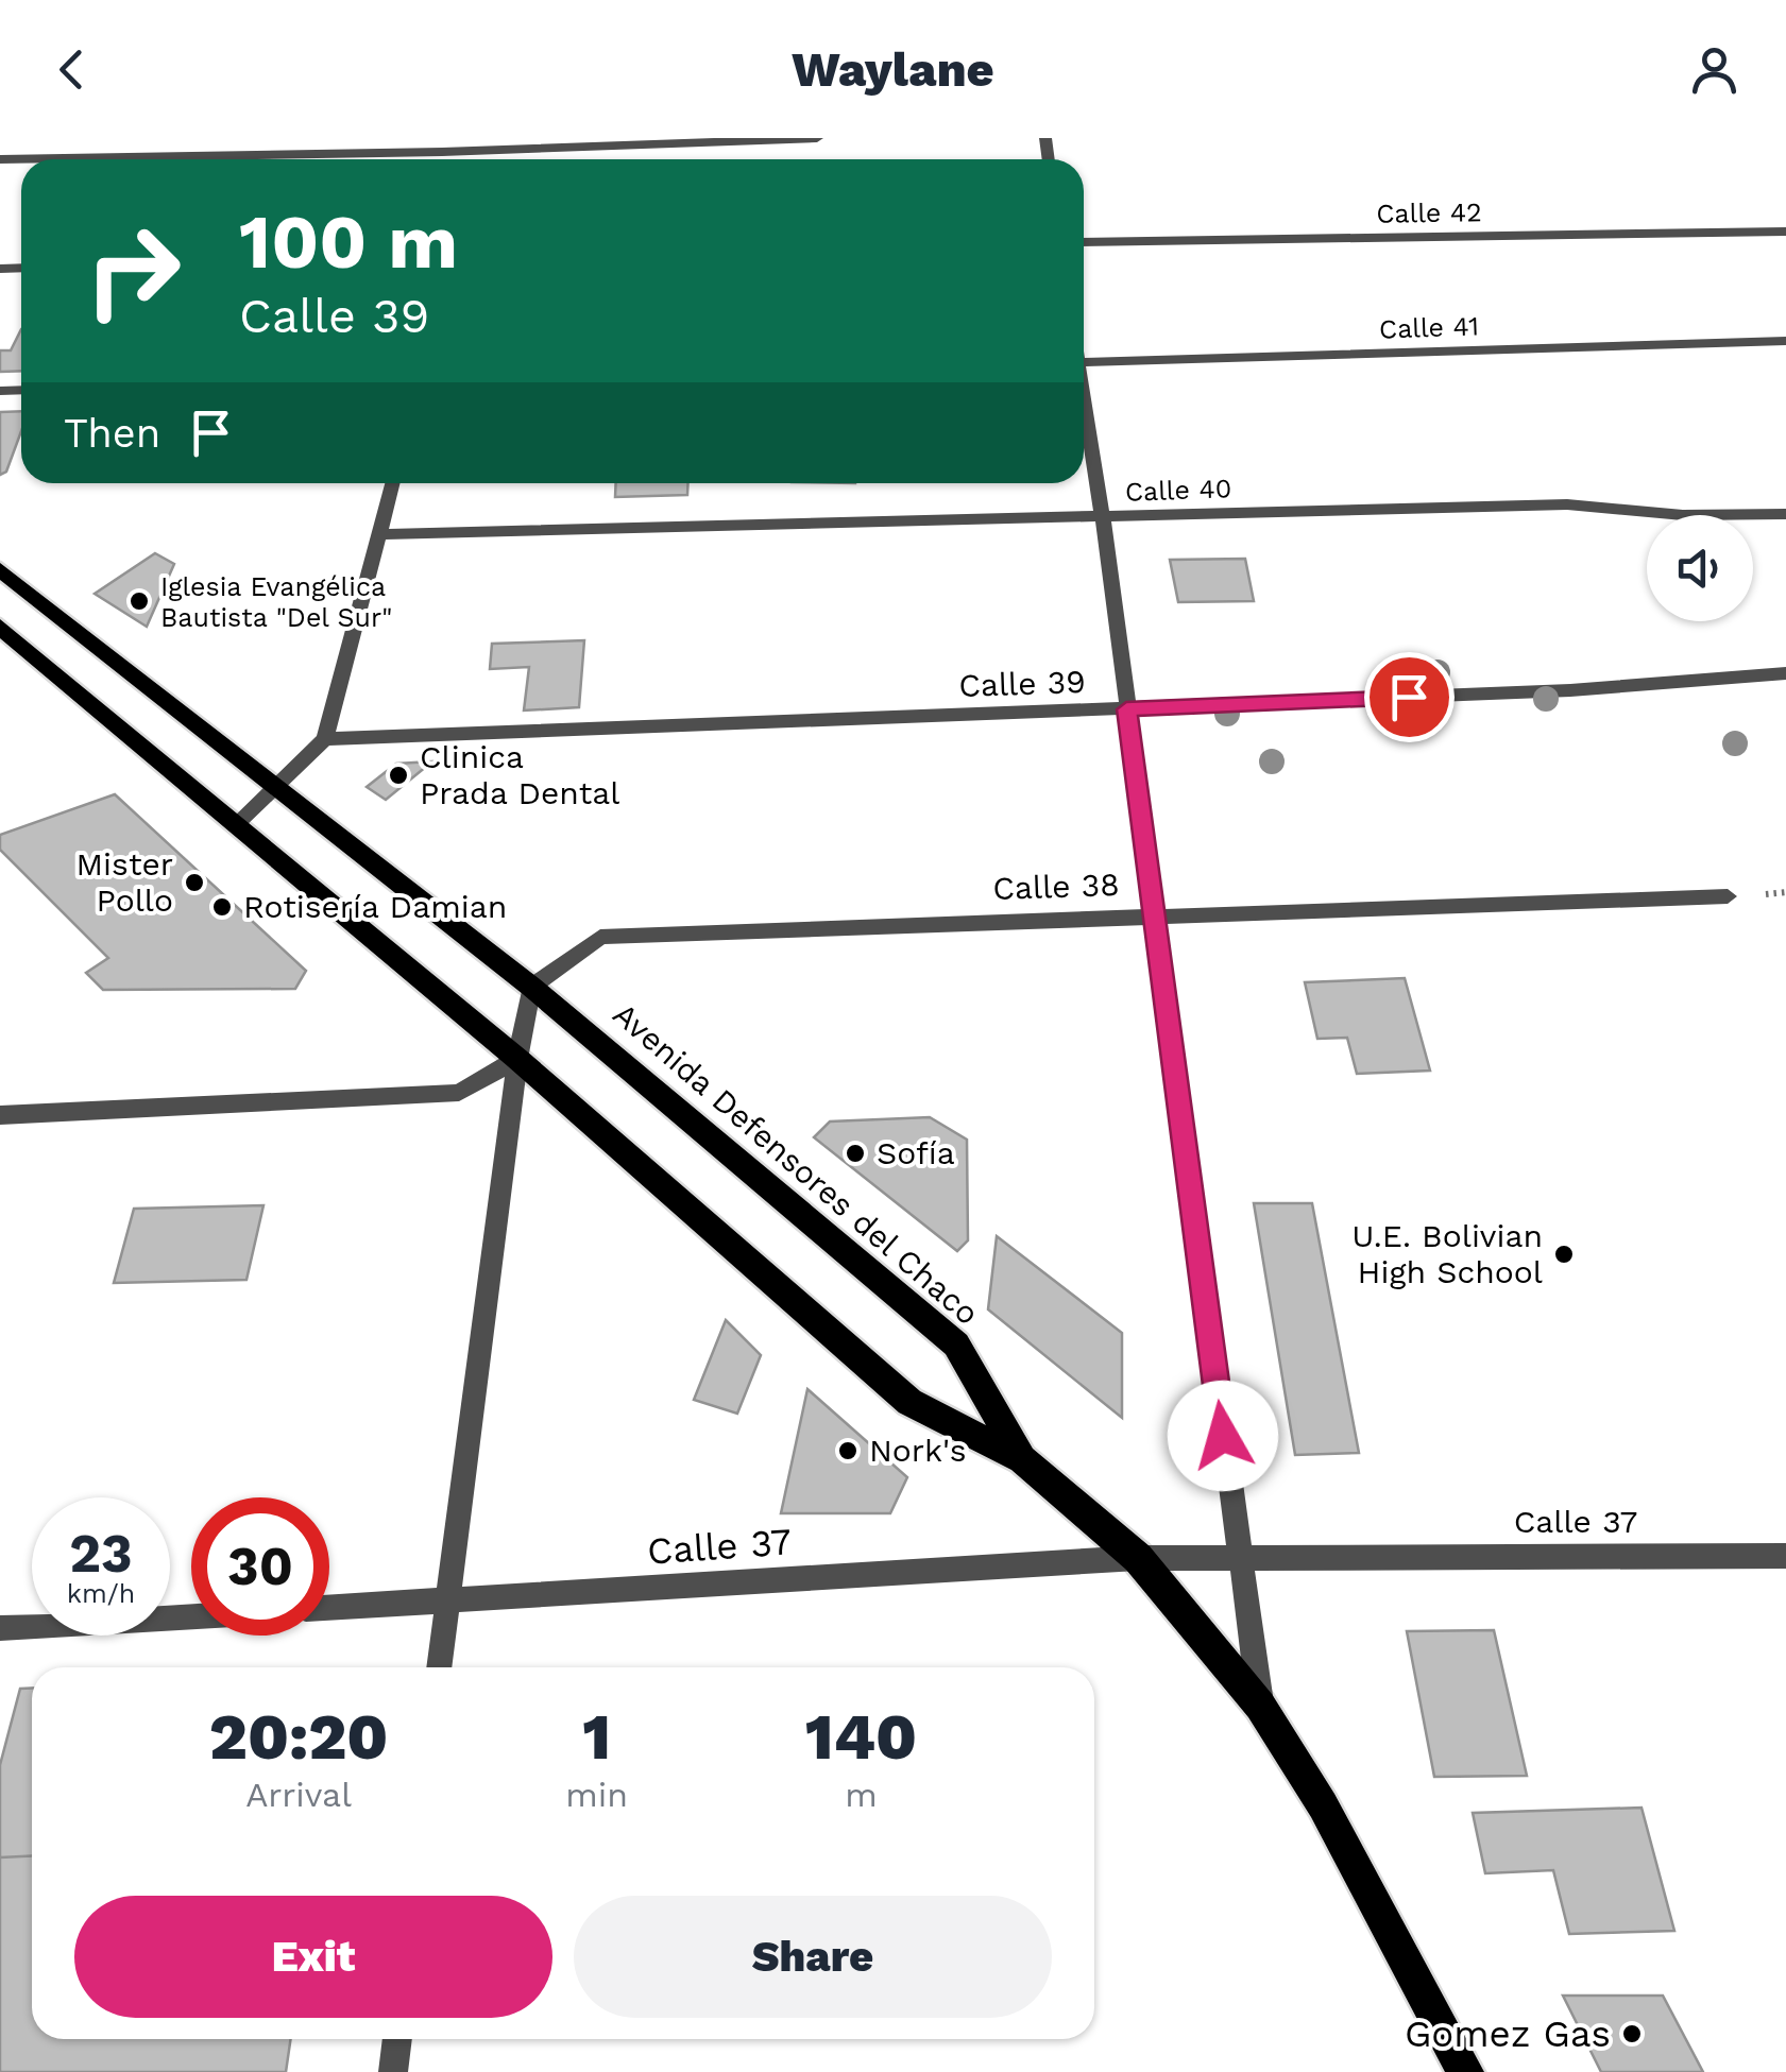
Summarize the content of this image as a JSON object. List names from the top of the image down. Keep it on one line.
{"streets":{"main road":["Avenida Defensores del Chaco"],"street":["Calle 42","Calle 41","Calle 40","Calle 39","Calle 38","Calle 37"]},"crossings":[["Calle 38","Avenida Defensores del Chaco"]],"places":["Iglesia Evangélica Bautista \"Del Sur\"","Clinica Prada Dental","Mister Pollo","Rotisería Damian","Sofía","U.E. Bolivian High School","Nork's","Gomez Gas"],"page":{"header":"Waylane","turn":["100 m","Calle 39"],"then":"Then","speed":"23 km/h","limit":"30","eta":["20:20","Arrival","1","min","140","m"],"buttons":["Exit","Share"]}}
